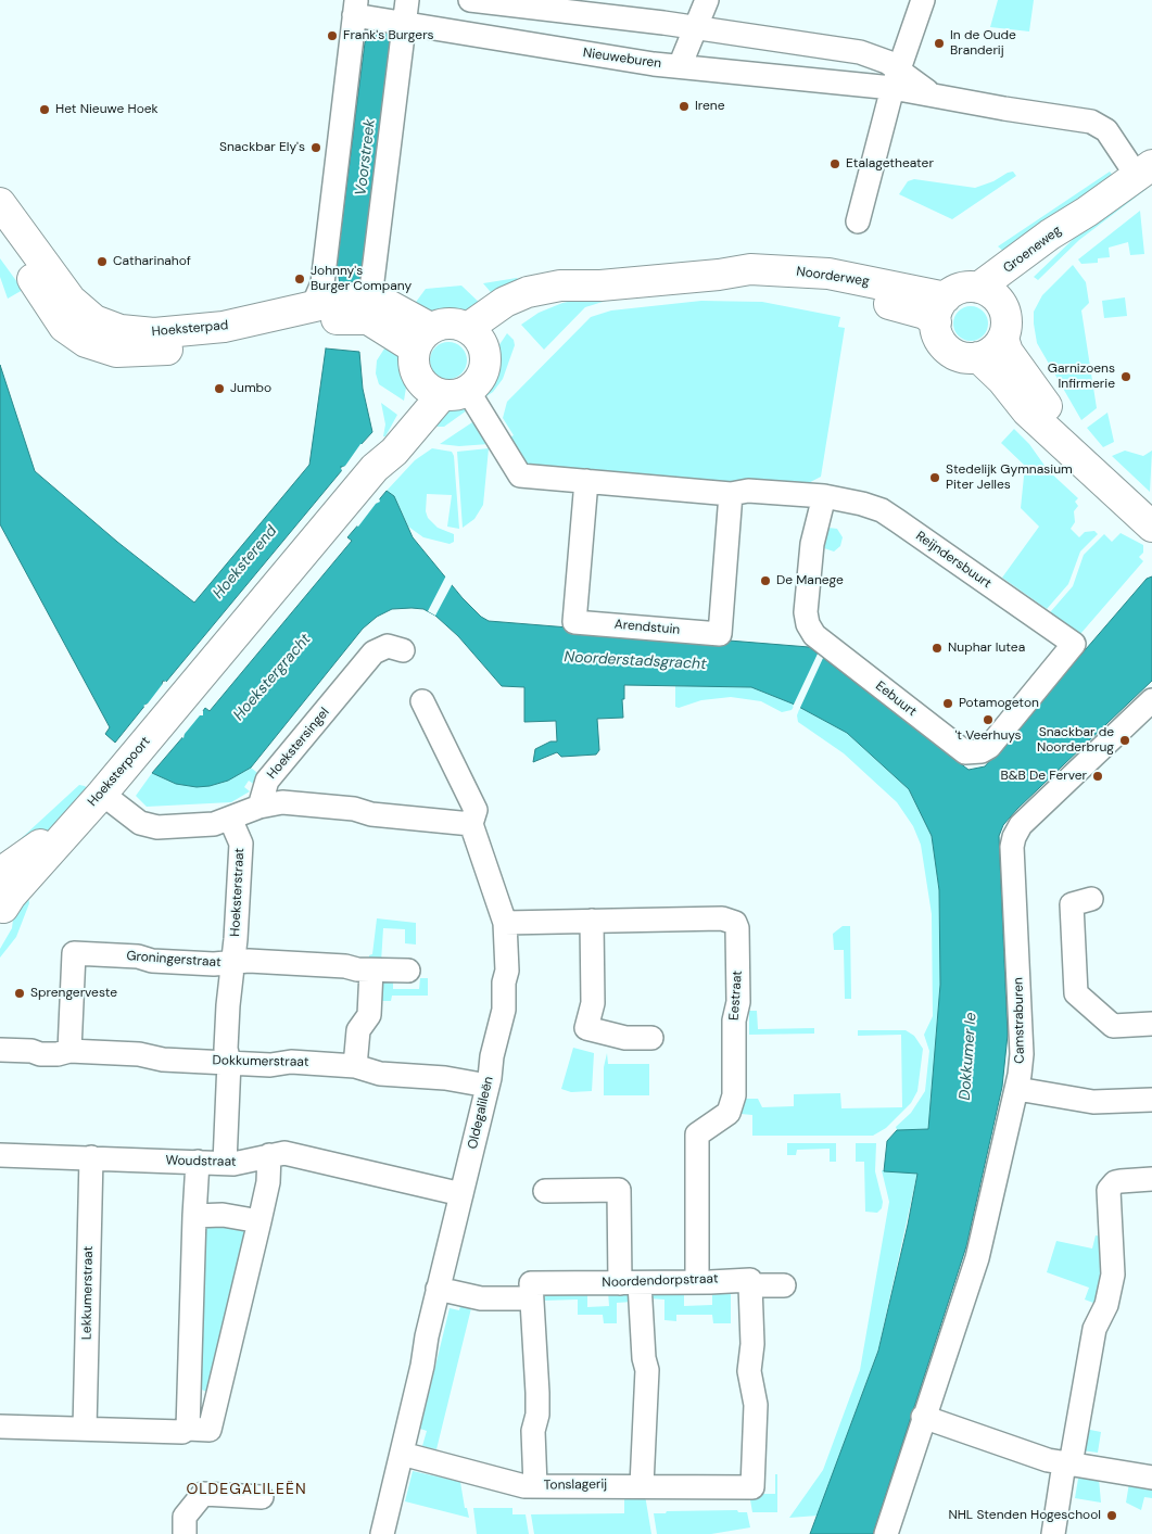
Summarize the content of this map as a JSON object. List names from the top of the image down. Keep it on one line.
{"streets":{"main road":["Groeneweg","Noorderweg","Hoeksterpad","Hoeksterpoort"],"street":["Nieuweburen","Reijndersbuurt","Arendstuin","Eebuurt","Hoekstersingel","Hoeksterstraat","Groningerstraat","Eestraat","Camstraburen","Dokkumerstraat","Oldegalileën","Woudstraat","Noordendorpstraat","Lekkumerstraat","Tonslagerij"]},"crossings":[["Nieuweburen","Groeneweg"],["Groeneweg","Noorderweg"],["Noorderweg","Hoeksterpoort"],["Reijndersbuurt","Eebuurt"],["Hoeksterstraat","Groningerstraat"],["Hoeksterstraat","Dokkumerstraat"],["Hoeksterstraat","Woudstraat"],["Groningerstraat","Dokkumerstraat"],["Eestraat","Oldegalileën"],["Eestraat","Noordendorpstraat"],["Dokkumerstraat","Oldegalileën"],["Oldegalileën","Woudstraat"],["Oldegalileën","Noordendorpstraat"],["Oldegalileën","Tonslagerij"],["Woudstraat","Lekkumerstraat"],["Noordendorpstraat","Tonslagerij"]],"districts":["OLDEGALILEËN"],"water":["Voorstreek","Hoeksterend","Noorderstadsgracht","Hoekstergracht","Dokkumer Ie"],"places":["Frank's Burgers","In de Oude Branderij","Irene","Het Nieuwe Hoek","Snackbar Ely's","Etalagetheater","Catharinahof","Johnny's Burger Company","Garnizoens Infirmerie","Jumbo","Stedelijk Gymnasium Piter Jelles","De Manege","Nuphar lutea","Potamogeton","'t Veerhuys","Snackbar de Noorderbrug","B&B De Ferver","Sprengerveste","NHL Stenden Hogeschool"]}
